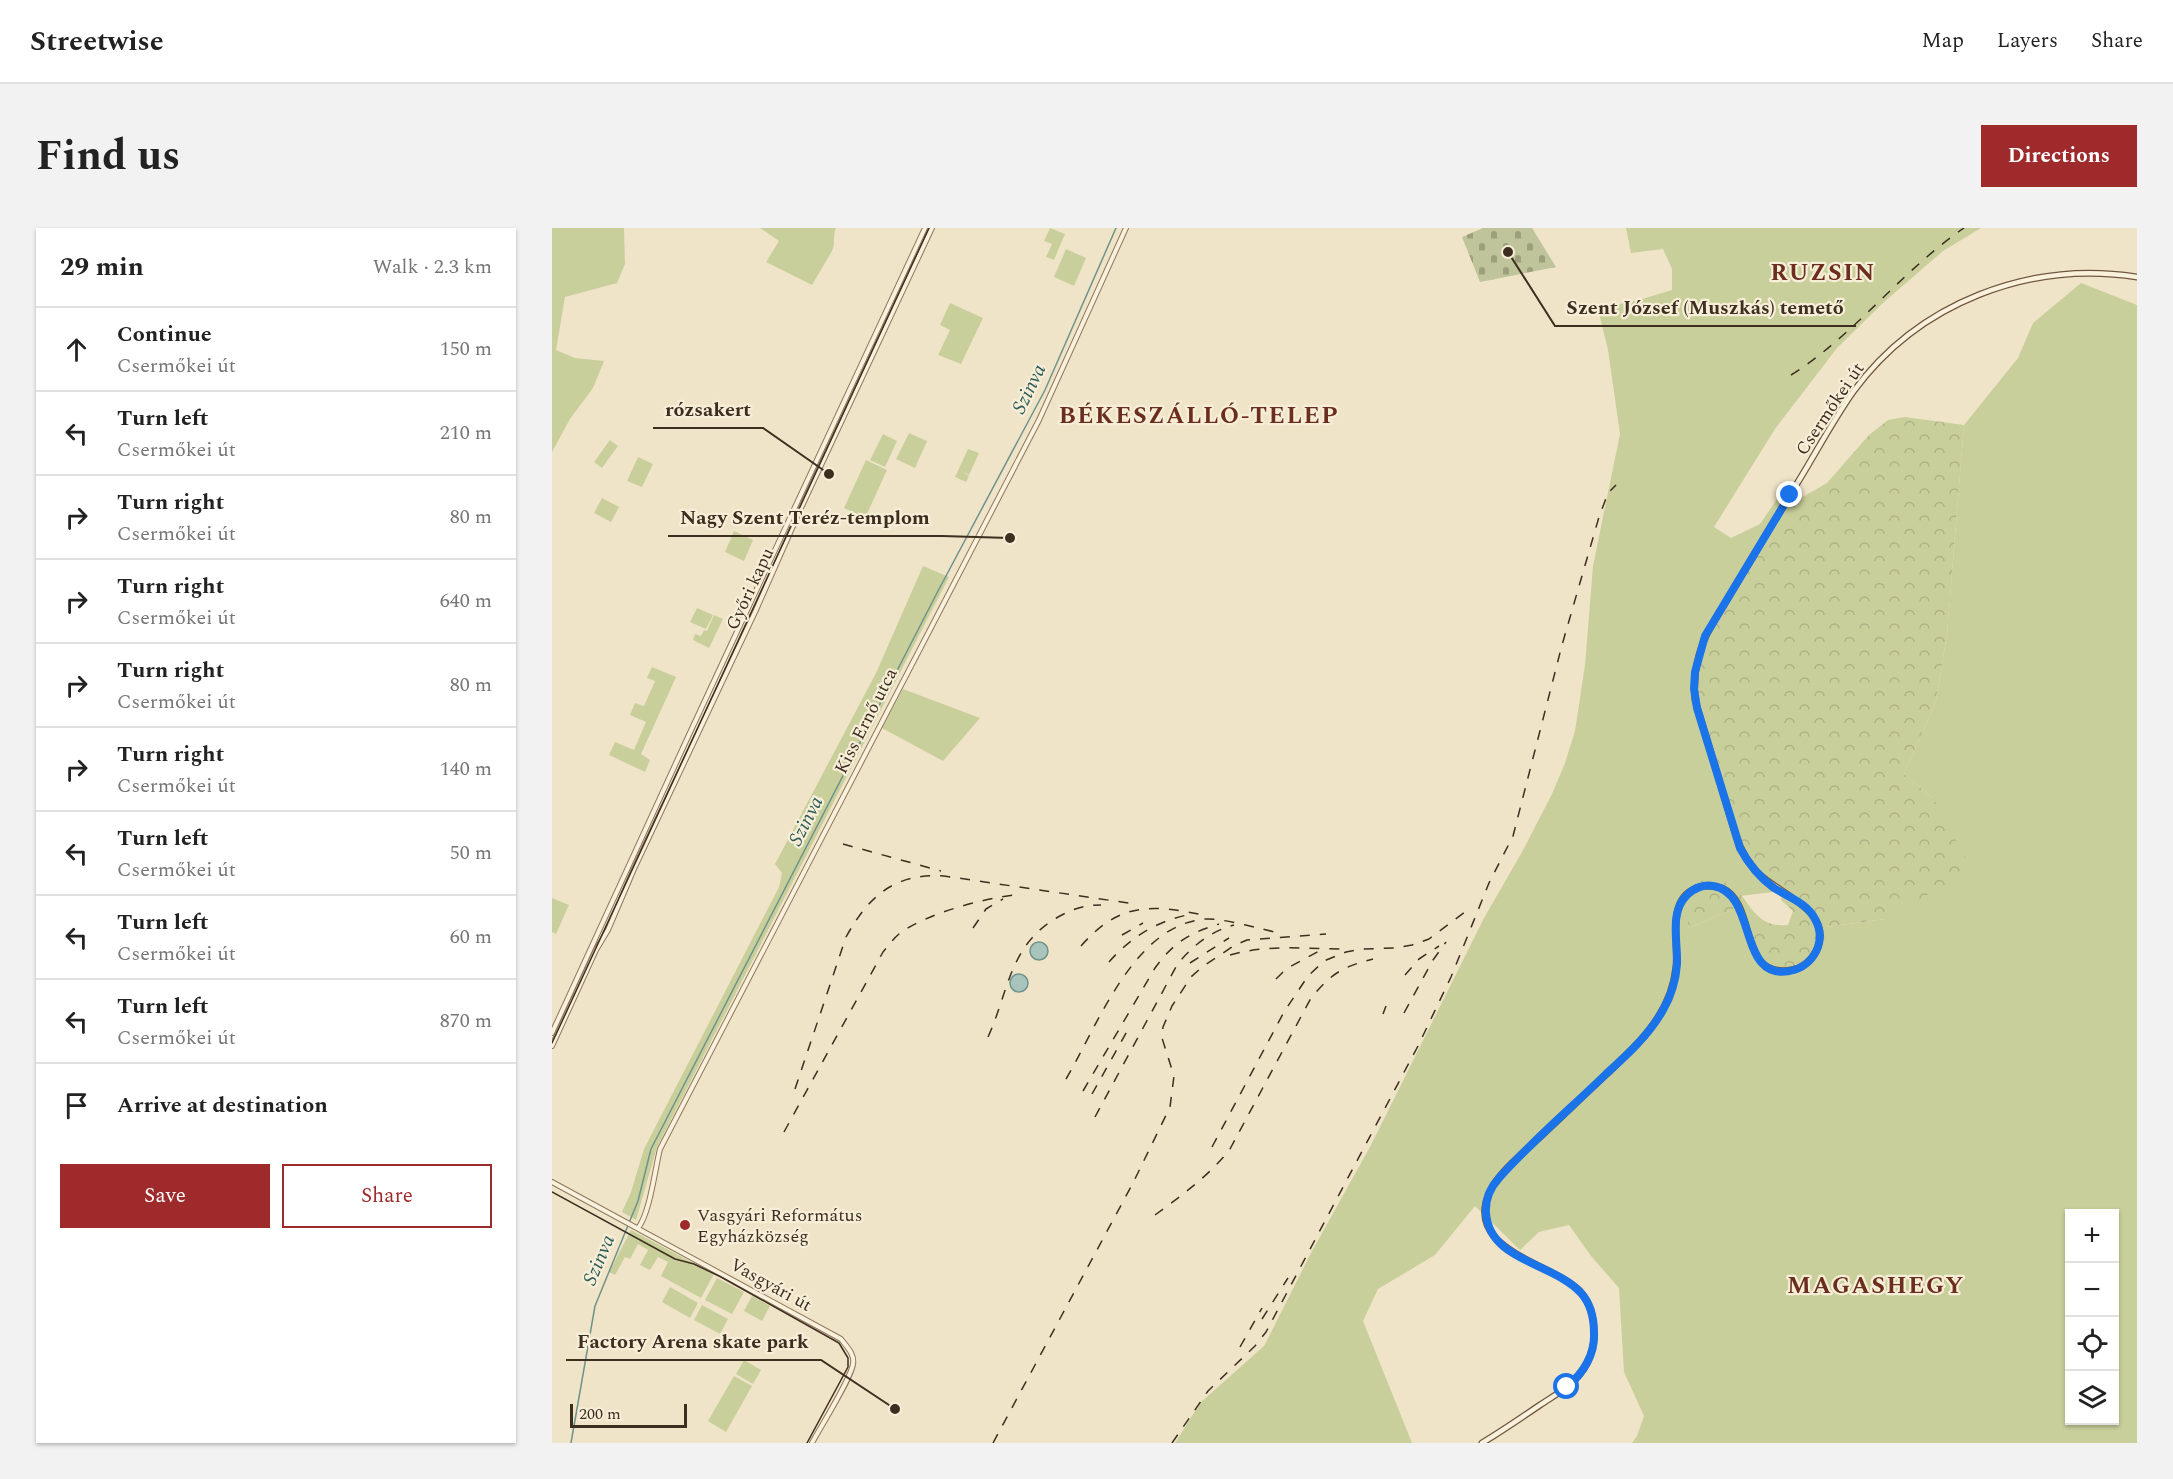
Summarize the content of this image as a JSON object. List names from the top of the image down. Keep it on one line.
{"streets":{"main road":["Csermőkei út"],"street":["Győri kapu","Kiss Ernő utca","Vasgyári út"]},"crossings":[["Kiss Ernő utca","Vasgyári út"]],"districts":["RUZSIN","BÉKESZÁLLÓ-TELEP","MAGASHEGY"],"water":["Szinva"],"places":["Szent József (Muszkás) temető","rózsakert","Nagy Szent Teréz-templom","Vasgyári Református Egyházközség","Factory Arena skate park"],"scale_bar":"200 m","page":{"header":"Streetwise","nav":["Map","Layers","Share"],"title":"Find us","buttons":["Directions",["Save","Share"]],"heading":["29 min","Walk · 2.3 km"],"list":[["Continue","Csermőkei út","150 m"],["Turn left","Csermőkei út","210 m"],["Turn right","Csermőkei út","80 m"],["Turn right","Csermőkei út","640 m"],["Turn right","Csermőkei út","80 m"],["Turn right","Csermőkei út","140 m"],["Turn left","Csermőkei út","50 m"],["Turn left","Csermőkei út","60 m"],["Turn left","Csermőkei út","870 m"],"Arrive at destination"],"map_buttons":["+","−"],"scale":"200 m"}}
